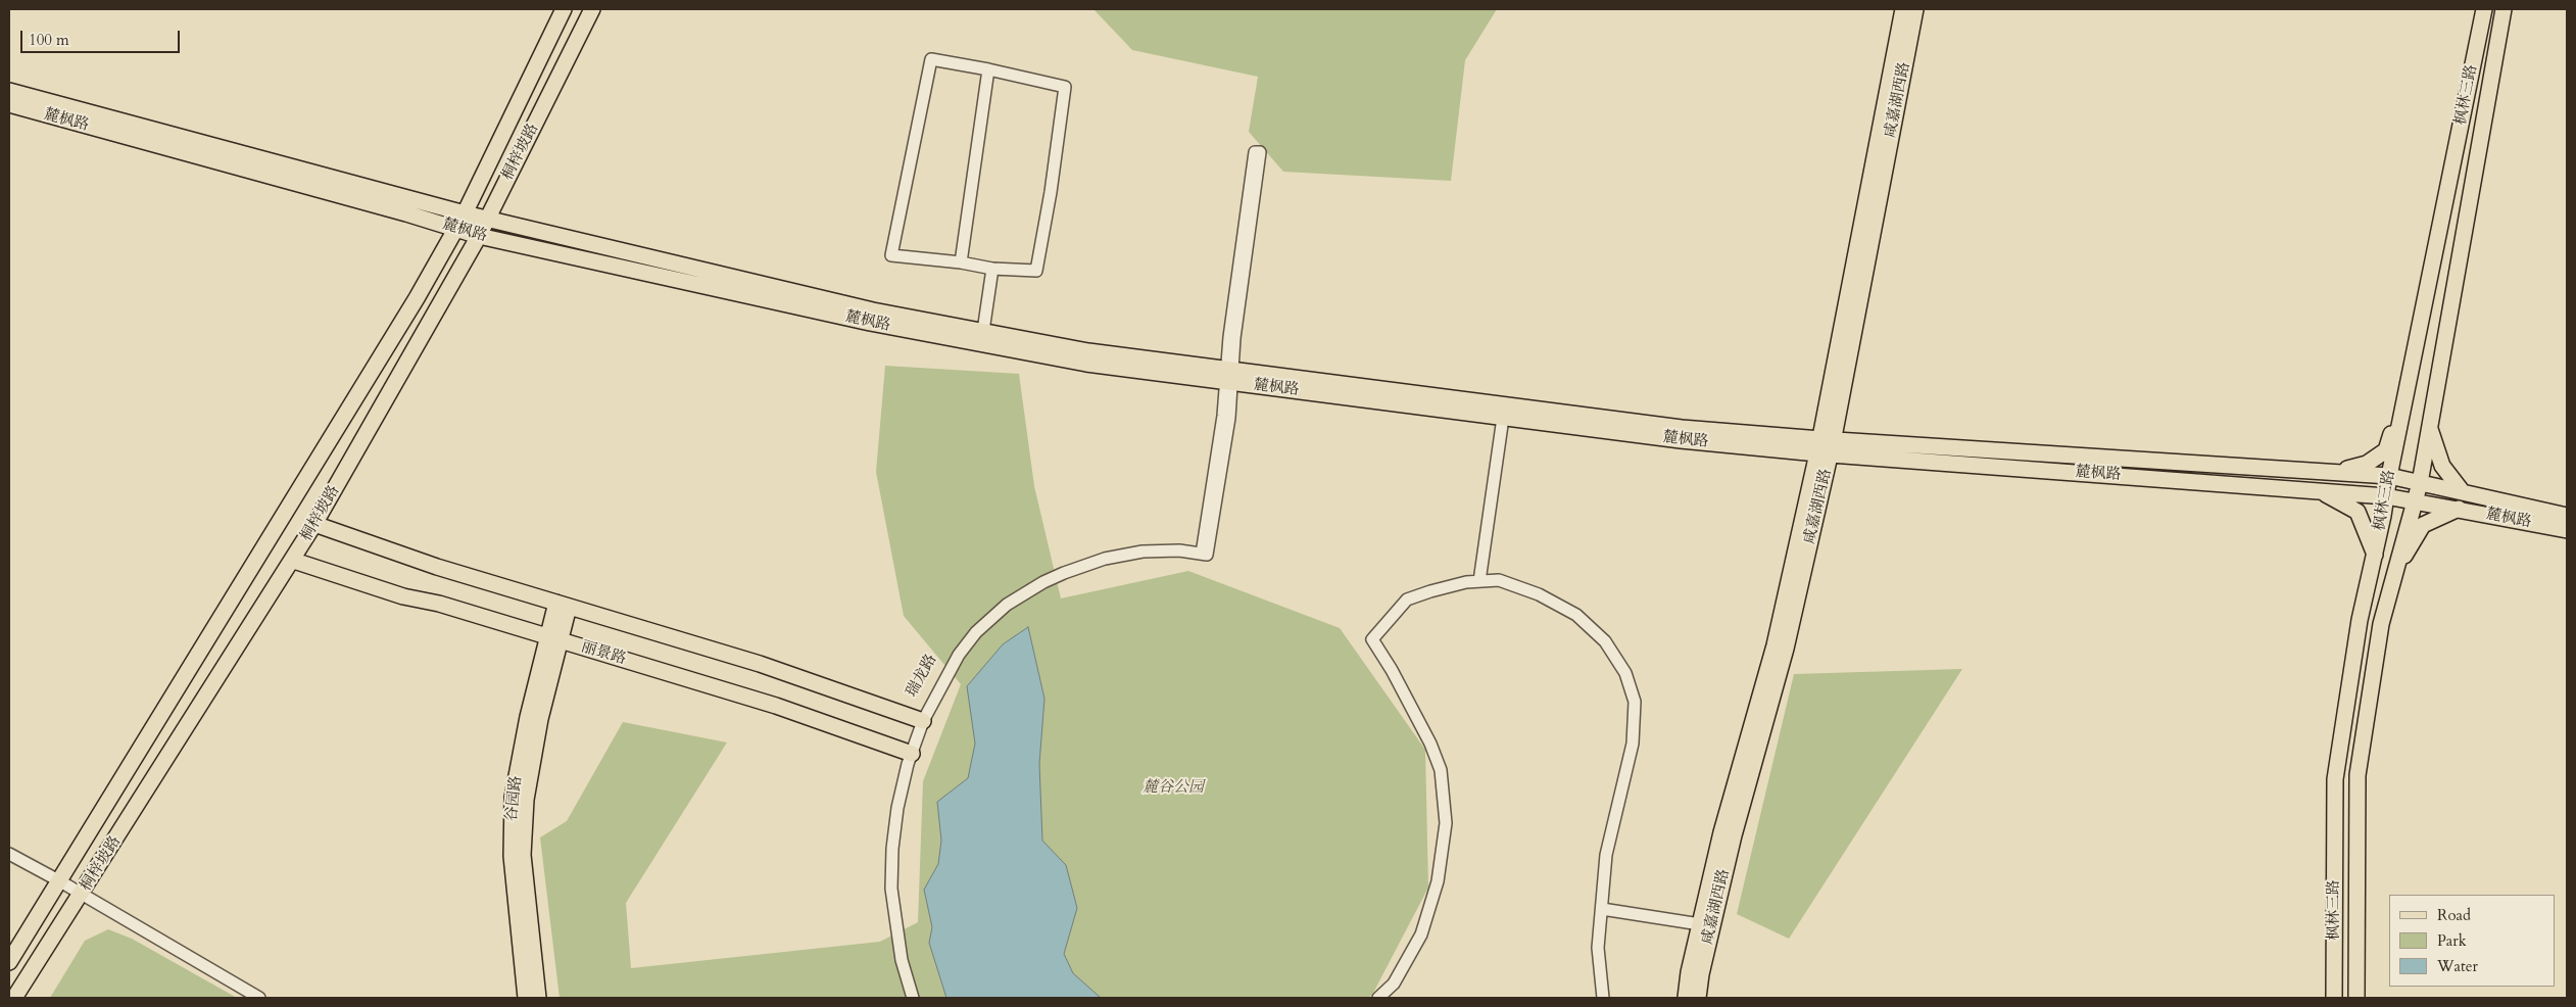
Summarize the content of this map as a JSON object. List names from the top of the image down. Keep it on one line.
{"streets":{"main road":["枫林三路","咸嘉湖西路","麓枫路","桐梓坡路","丽景路","谷园路"],"street":["瑞龙路"]},"crossings":[["枫林三路","麓枫路"],["咸嘉湖西路","麓枫路"],["麓枫路","桐梓坡路"],["麓枫路","瑞龙路"],["桐梓坡路","丽景路"],["丽景路","瑞龙路"],["丽景路","谷园路"]],"parks":["麓谷公园"],"legend":["Road","Park","Water"],"scale_bar":"100 m"}
